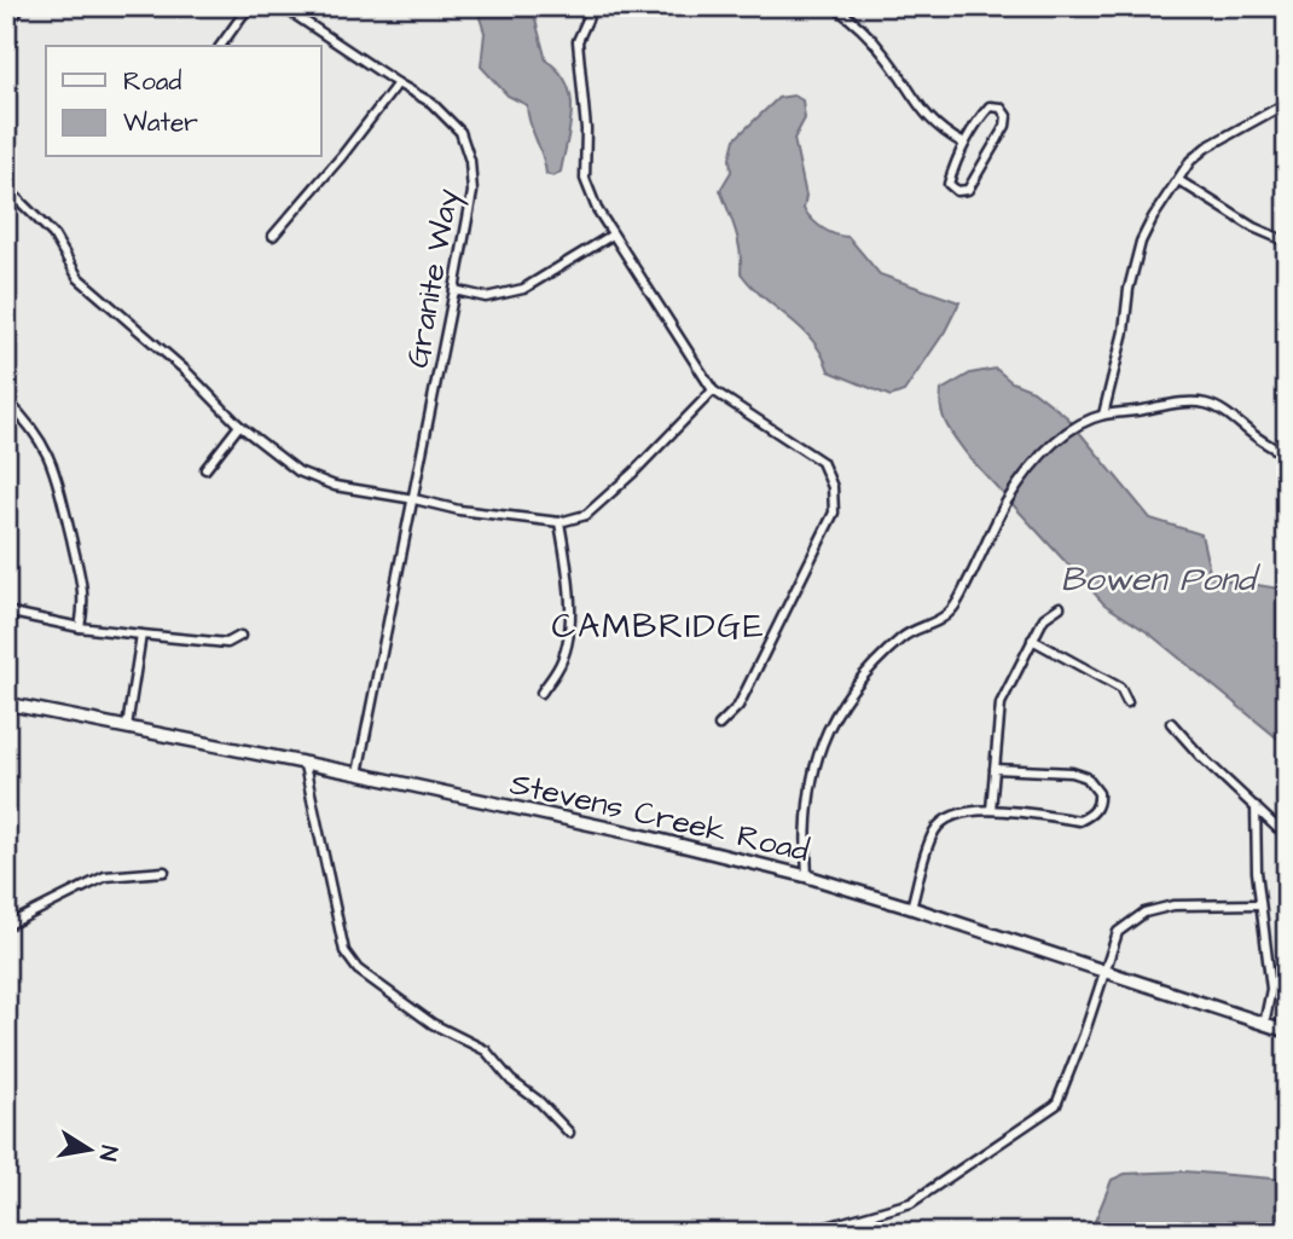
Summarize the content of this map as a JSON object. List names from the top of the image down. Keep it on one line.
{"streets":{"street":["Granite Way","Stevens Creek Road"]},"crossings":[["Granite Way","Stevens Creek Road"]],"districts":["CAMBRIDGE"],"water":["Bowen Pond"],"legend":["Road","Water"],"north":"right"}
